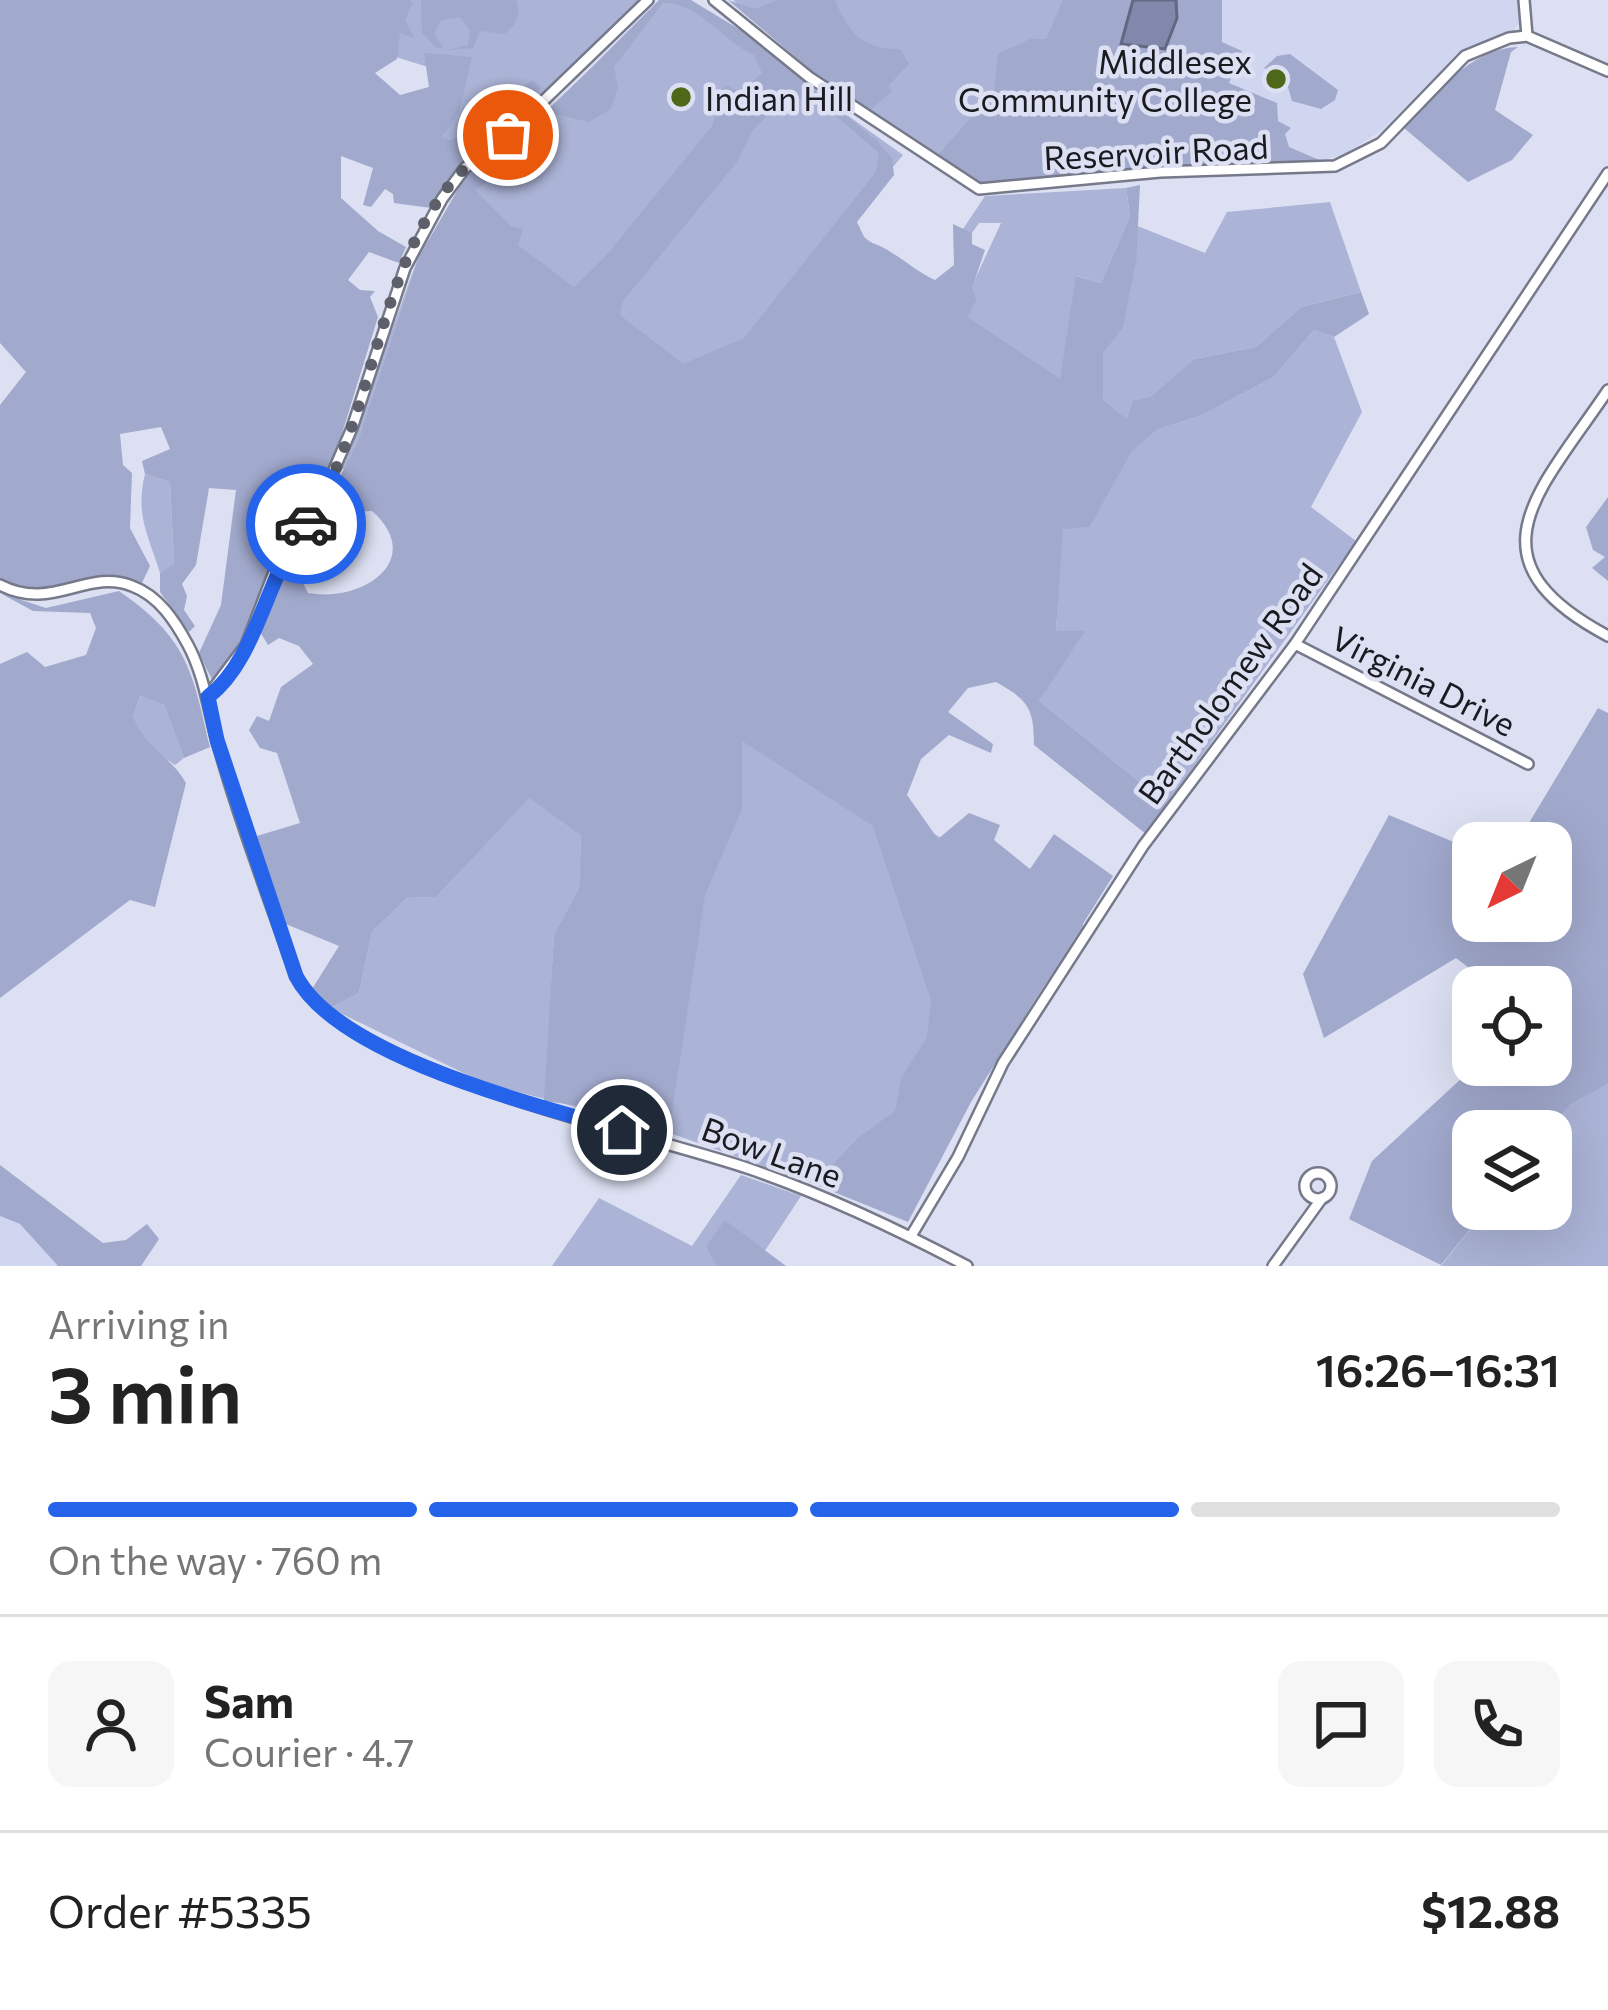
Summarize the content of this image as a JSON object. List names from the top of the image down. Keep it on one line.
{"streets":{"street":["Reservoir Road","Virginia Drive","Bartholomew Road","Bow Lane"]},"crossings":[["Virginia Drive","Bartholomew Road"],["Bartholomew Road","Bow Lane"]],"places":["Middlesex Community College","Indian Hill"],"north":"bottom left","page":{"heading":["3 min","Arriving in","16:26–16:31"],"panel":["Sam","Courier · 4.7","Order #5335","$12.88"],"bar":"On the way · 760 m"}}
